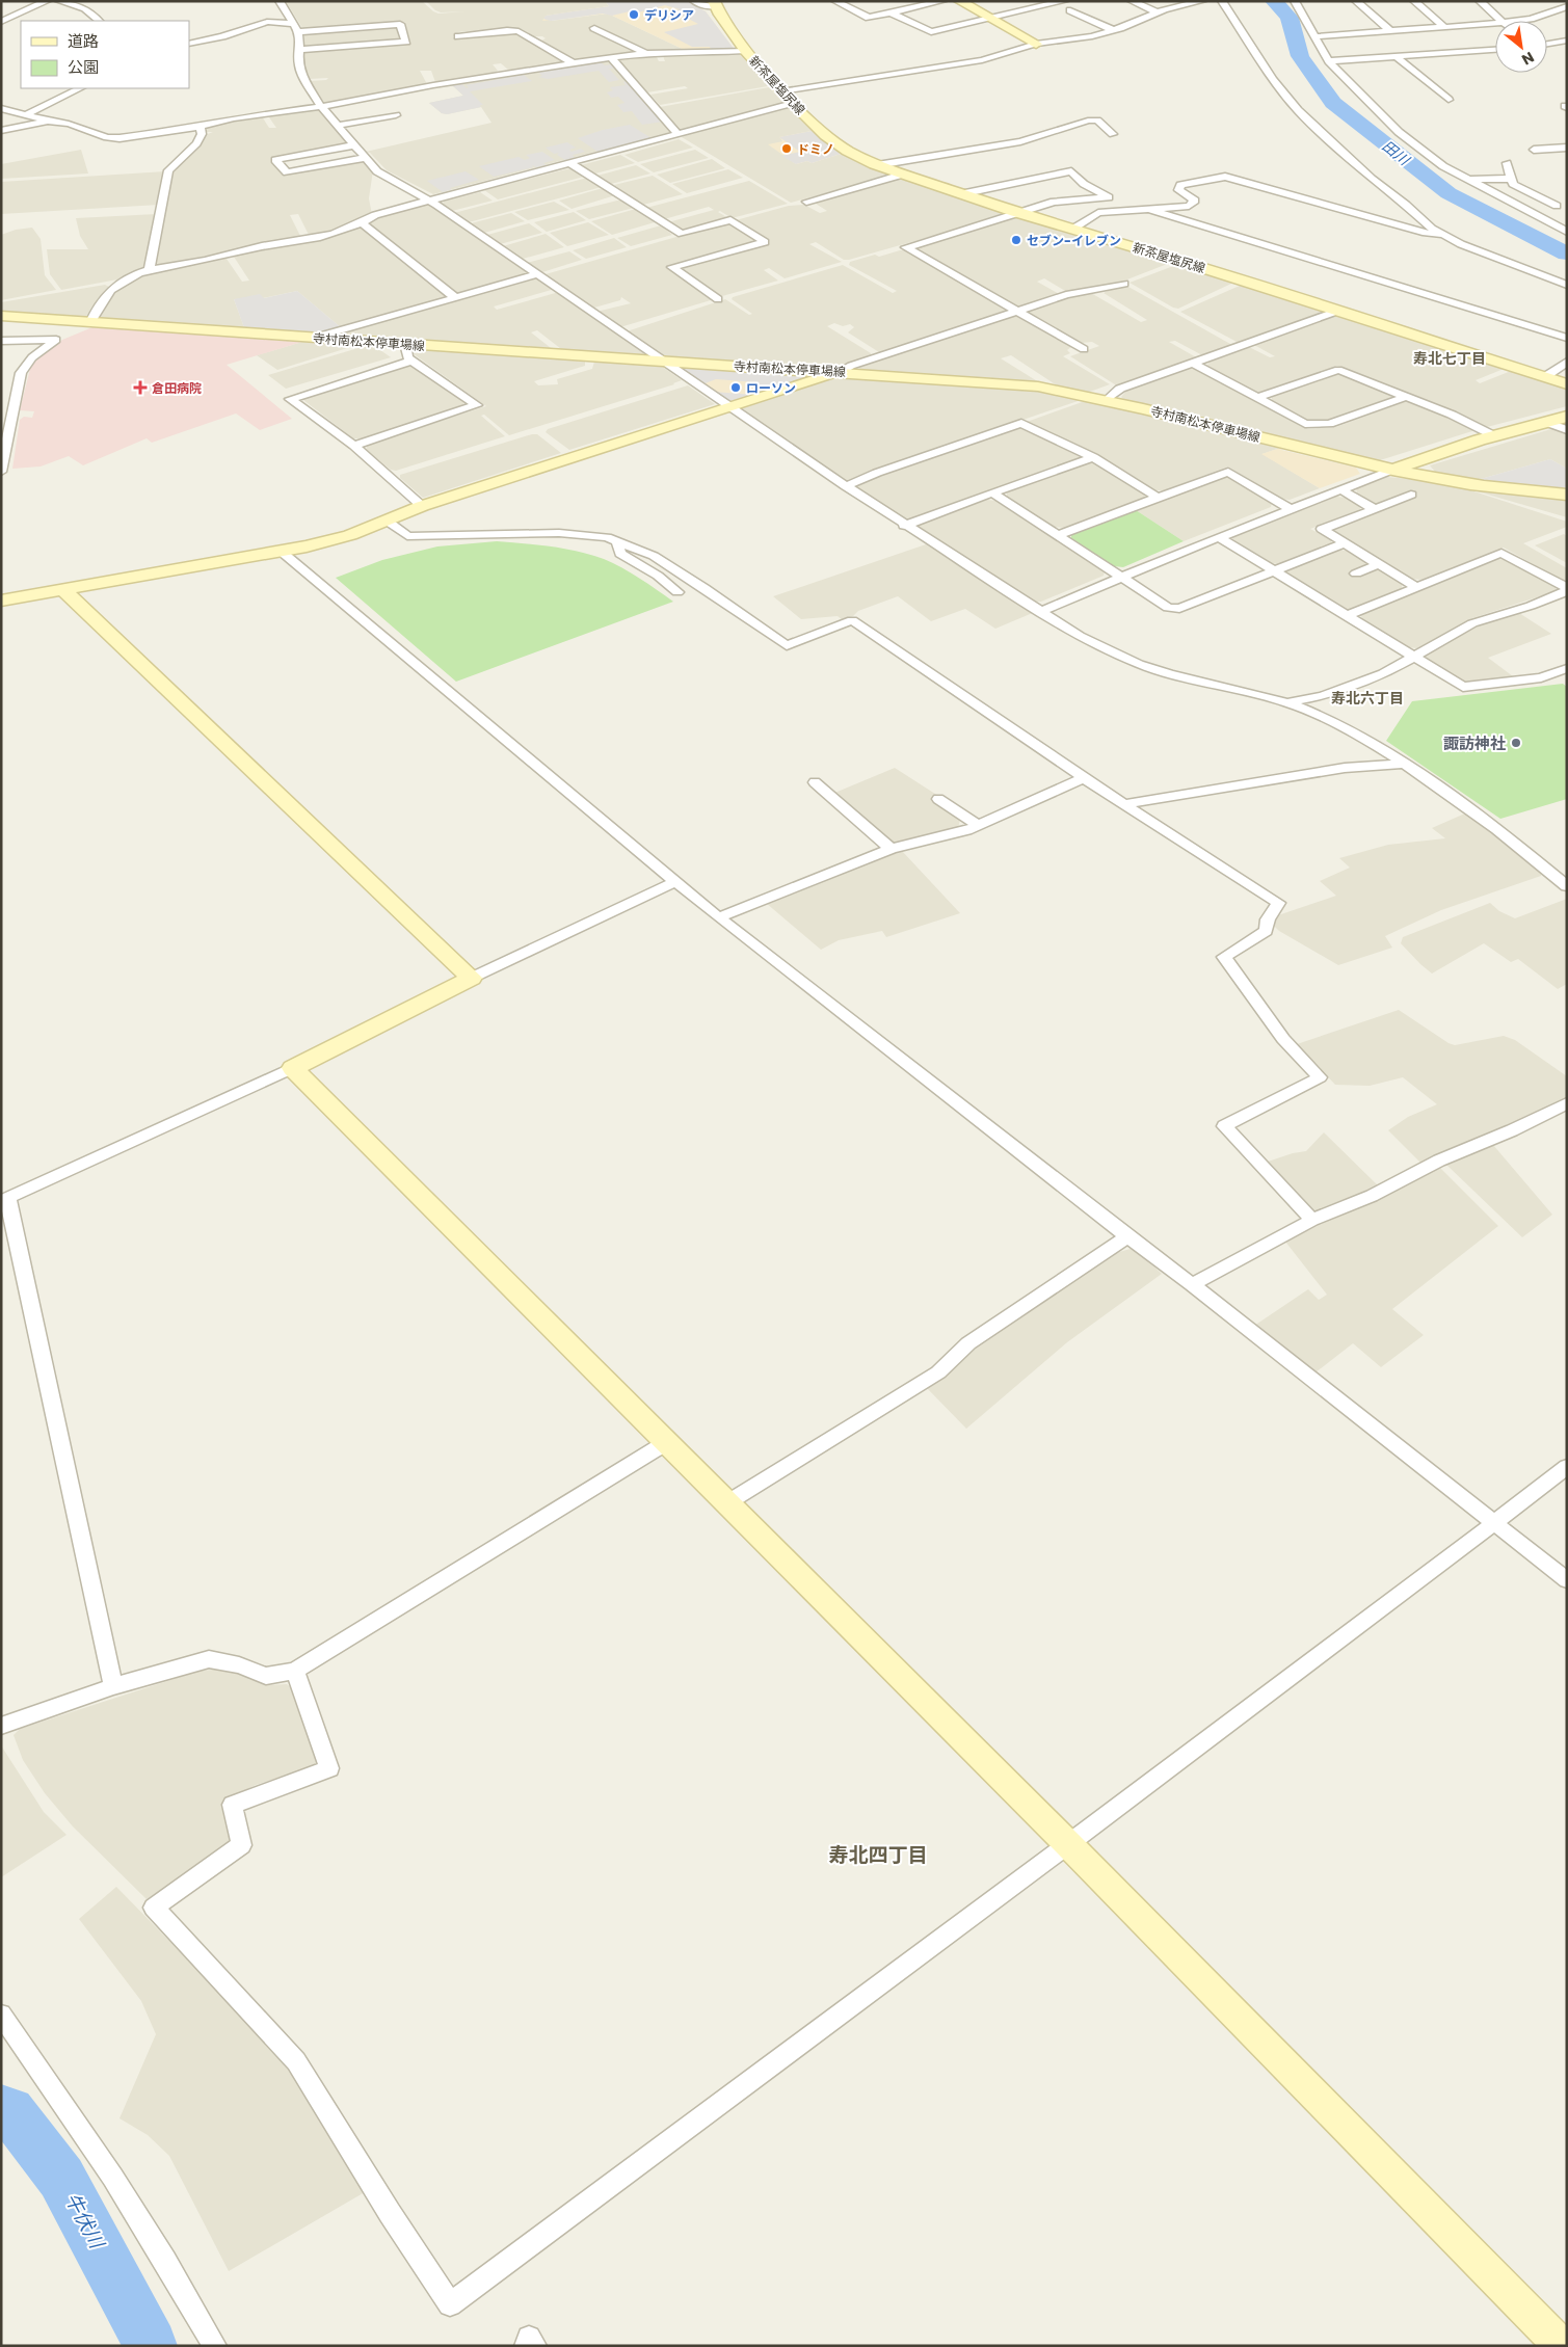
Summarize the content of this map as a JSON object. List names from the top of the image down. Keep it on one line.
{"streets":{"street":["新茶屋塩尻線","寺村南松本停車場線"]},"districts":["寿北七丁目","寿北六丁目","寿北四丁目"],"water":["田川","牛伏川"],"places":{"other":["デリシア","ドミノ","セブン-イレブン","ローソン","諏訪神社"],"health":["倉田病院"]},"legend":["道路","公園"],"north":"bottom right"}
